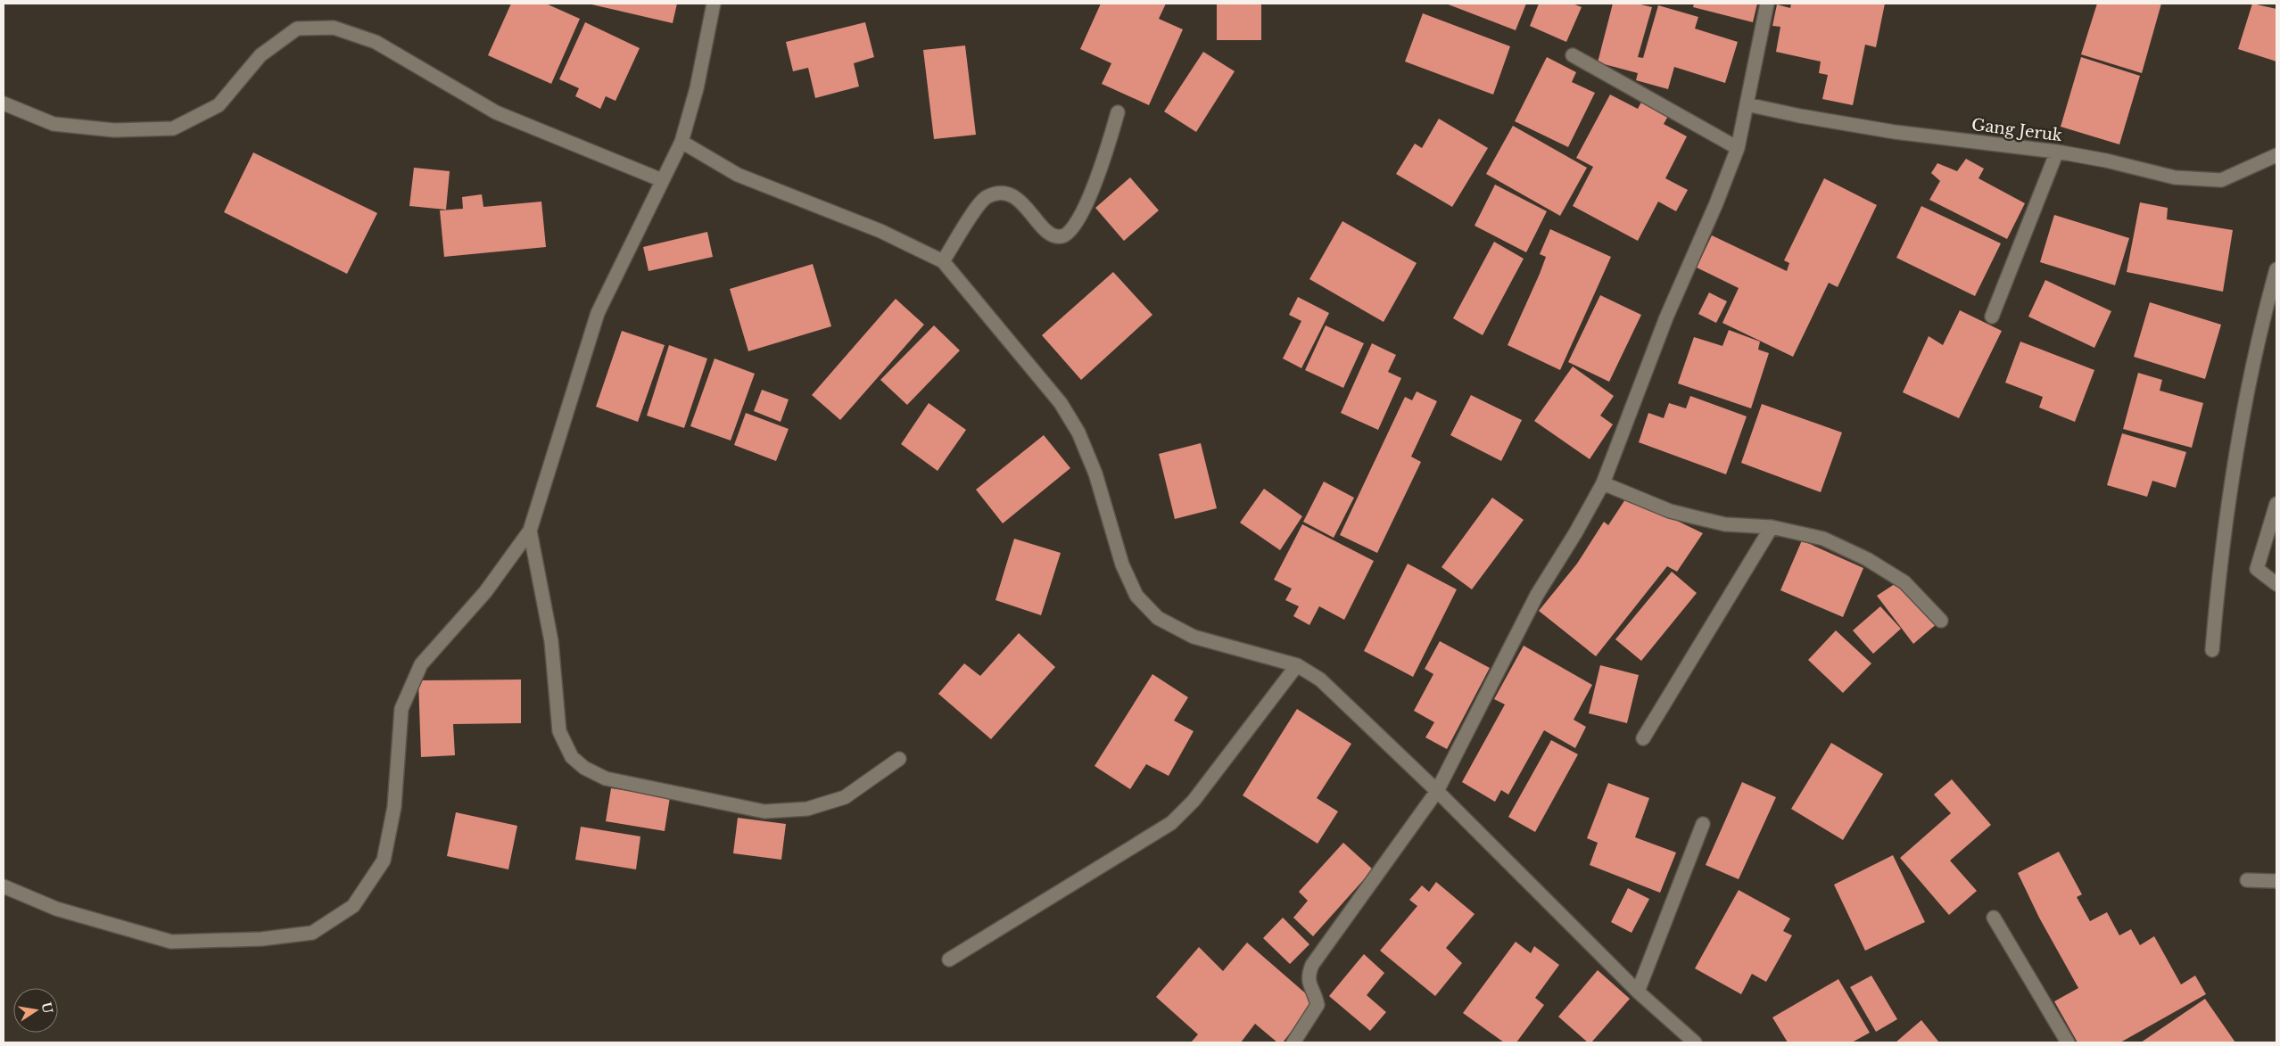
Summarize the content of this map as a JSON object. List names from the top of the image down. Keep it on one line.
{"streets":{"street":["Gang Jeruk"]},"north":"right"}
